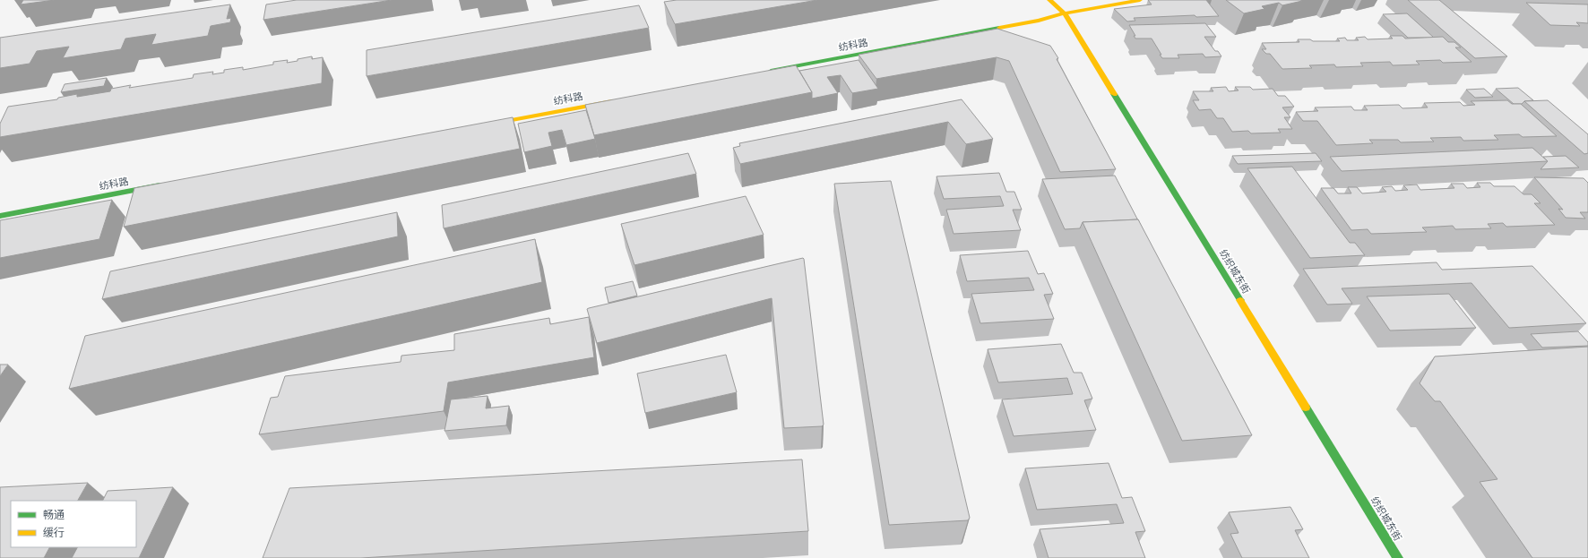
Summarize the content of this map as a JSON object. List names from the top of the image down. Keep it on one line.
{"streets":{"street":["纺科路","纺织城东街"]},"crossings":[["纺科路","纺织城东街"]],"legend":["畅通","缓行"]}
